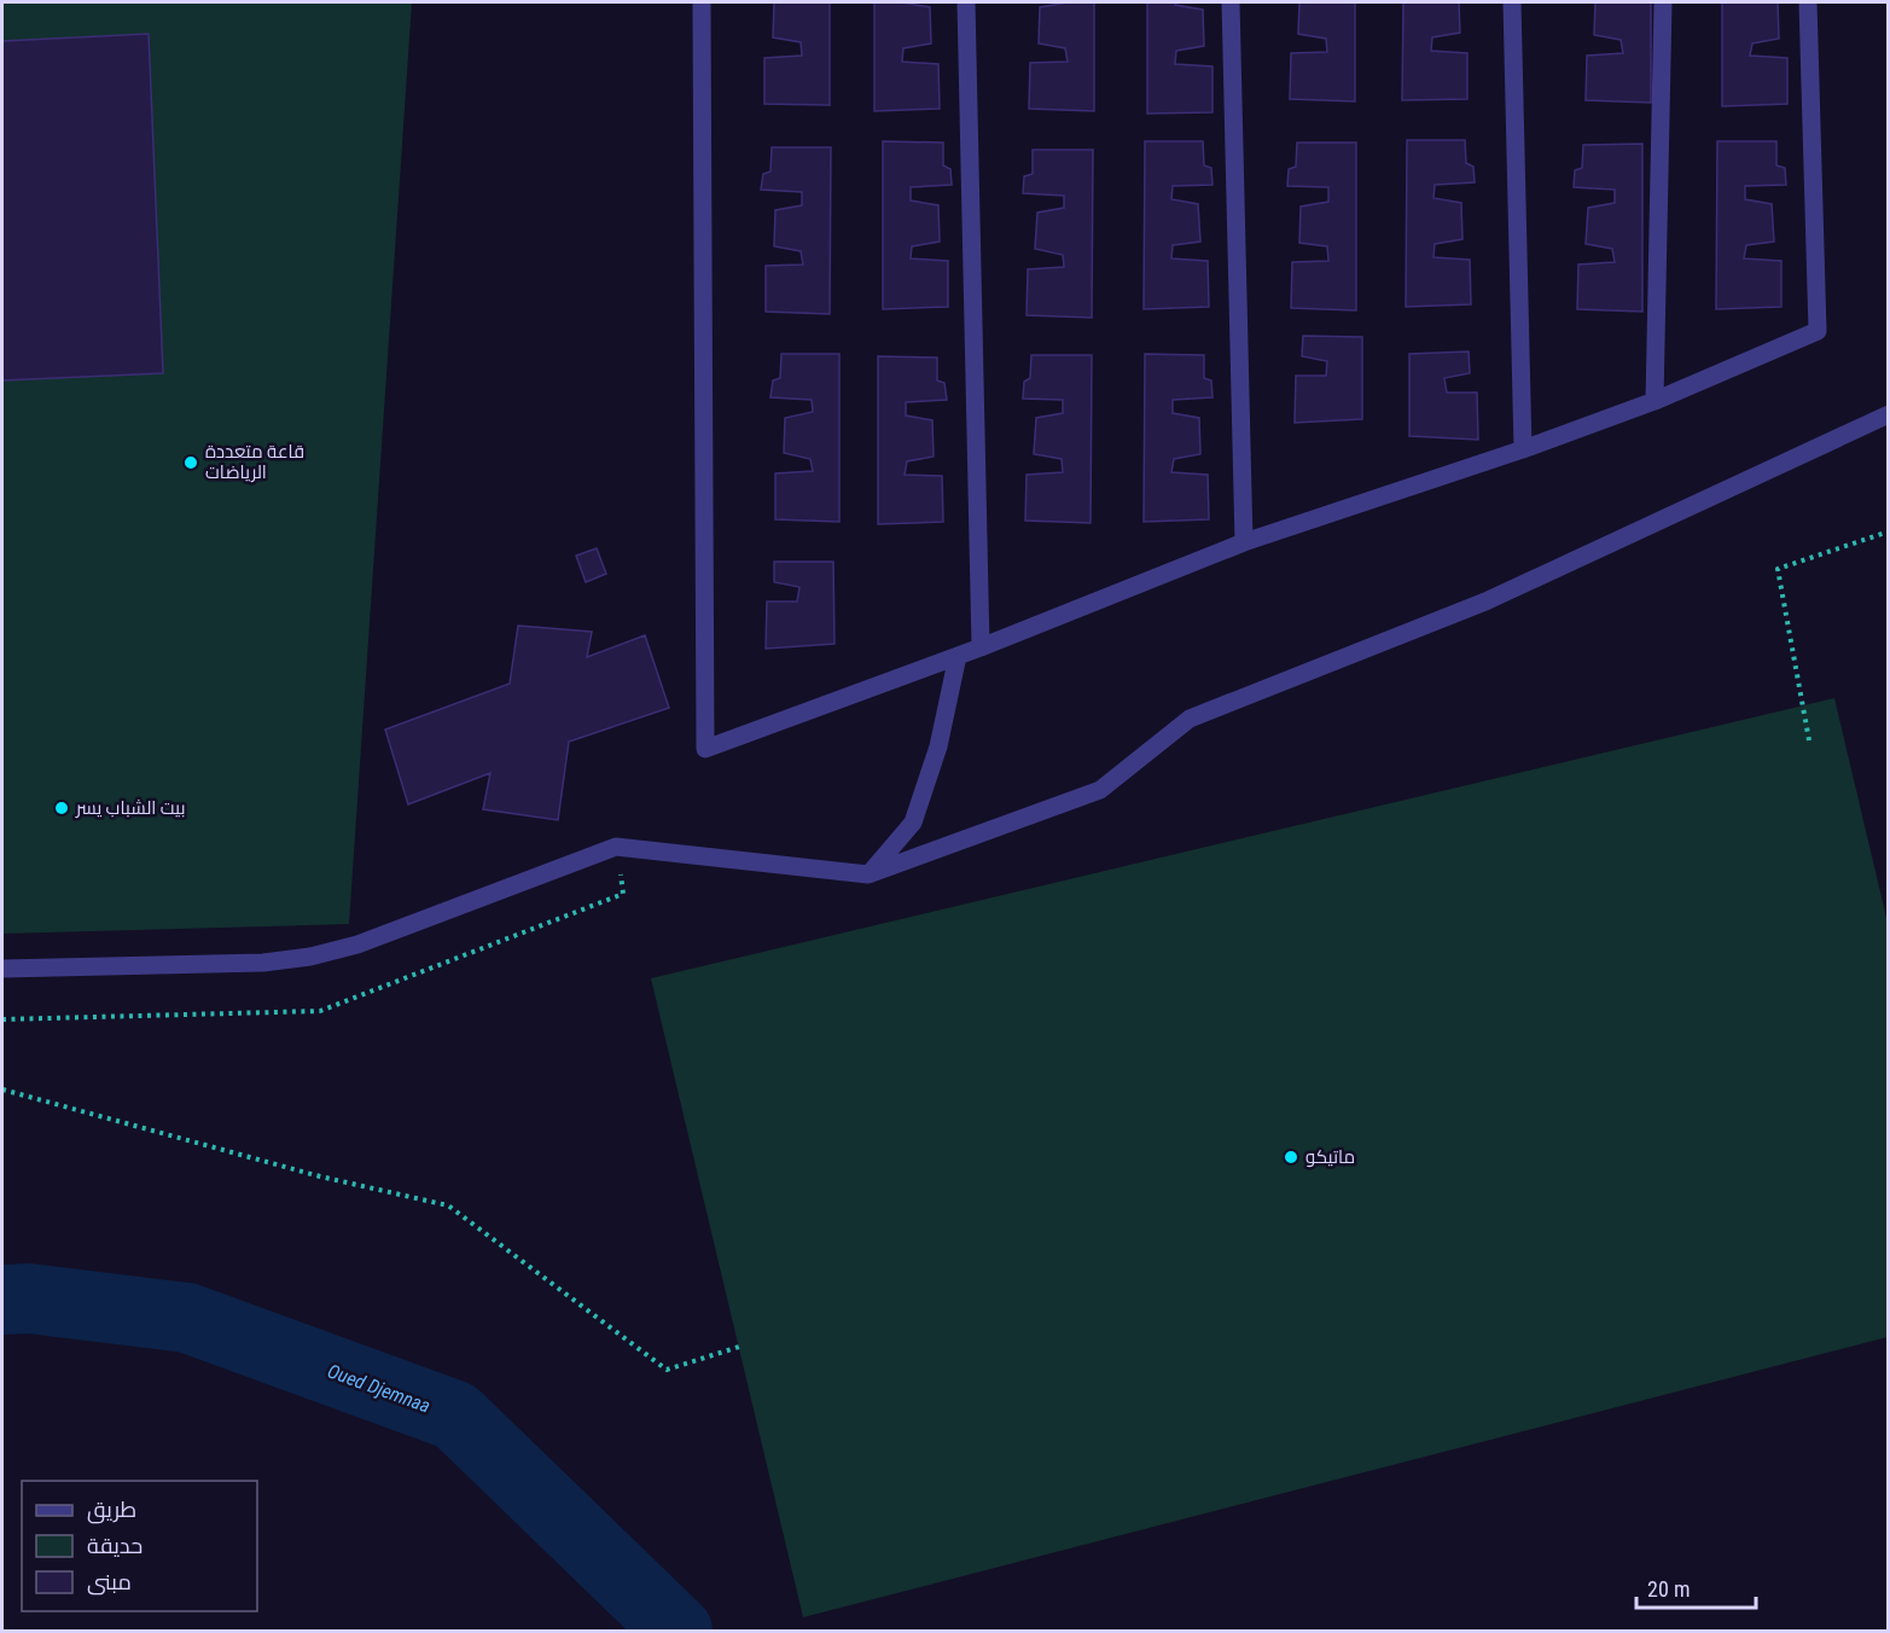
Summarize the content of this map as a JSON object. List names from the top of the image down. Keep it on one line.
{"water":["Oued Djemnaa"],"places":["قاعة متعددة الرياضات","بيت الشباب يسر","ماتيكو"],"legend":["طريق","حديقة","مبنى"],"scale_bar":"20 m"}
